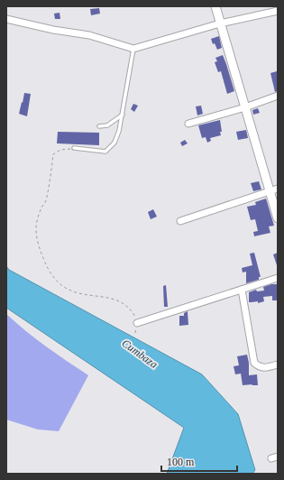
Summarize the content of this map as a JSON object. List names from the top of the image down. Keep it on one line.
{"water":["Cumbaza"],"scale_bar":"100 m"}
